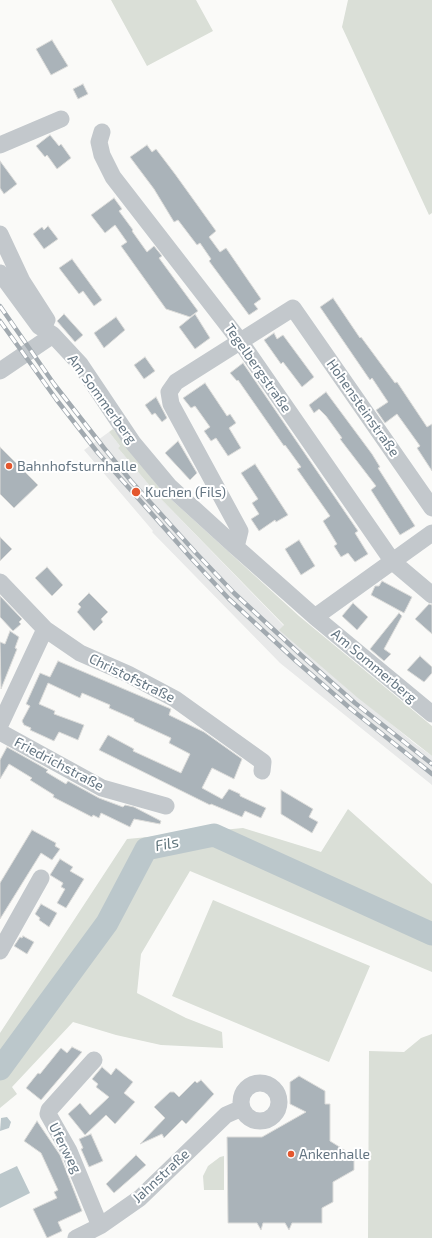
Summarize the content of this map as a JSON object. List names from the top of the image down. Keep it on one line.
{"streets":{"street":["Tegelbergstraße","Am Sommerberg","Hohensteinstraße","Christofstraße","Friedrichstraße","Uferweg","Jahnstraße"]},"crossings":[["Tegelbergstraße","Am Sommerberg"],["Tegelbergstraße","Hohensteinstraße"],["Uferweg","Jahnstraße"]],"water":["Fils"],"places":["Bahnhofsturnhalle","Kuchen (Fils)","Ankenhalle"]}
